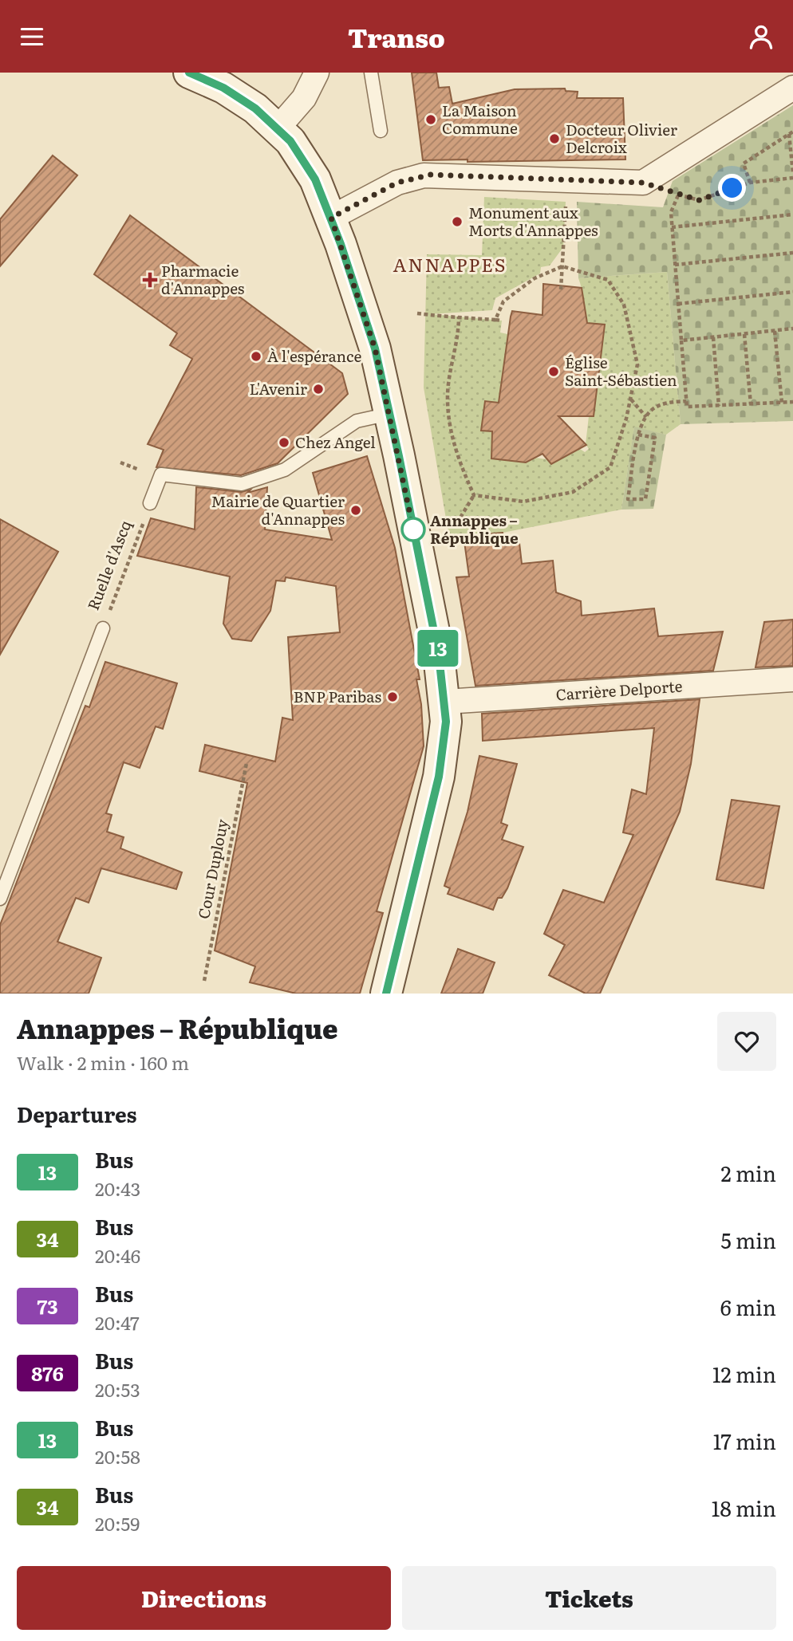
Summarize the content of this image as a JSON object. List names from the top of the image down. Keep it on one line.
{"streets":{"street":["Carrière Delporte"],"lane":["Ruelle d'Ascq"],"path":["Cour Duplouy"]},"districts":["ANNAPPES"],"places":{"other":["La Maison Commune","Docteur Olivier Delcroix","Monument aux Morts d'Annappes","À l'espérance","Église Saint-Sébastien","L'Avenir","Chez Angel","Mairie de Quartier d'Annappes","Annappes – République","BNP Paribas"],"health":["Pharmacie d'Annappes"]},"lines":["bus line 13"],"page":{"header":"Transo","on_map":"13","heading":[["Annappes – République","Walk · 2 min · 160 m"],"Departures"],"list":[{"mark":"13","name":"Bus","note":"20:43","value":"2 min"},{"mark":"34","name":"Bus","note":"20:46","value":"5 min"},{"mark":"73","name":"Bus","note":"20:47","value":"6 min"},{"mark":"876","name":"Bus","note":"20:53","value":"12 min"},{"mark":"13","name":"Bus","note":"20:58","value":"17 min"},{"mark":"34","name":"Bus","note":"20:59","value":"18 min"}],"buttons":["Directions","Tickets"]}}
